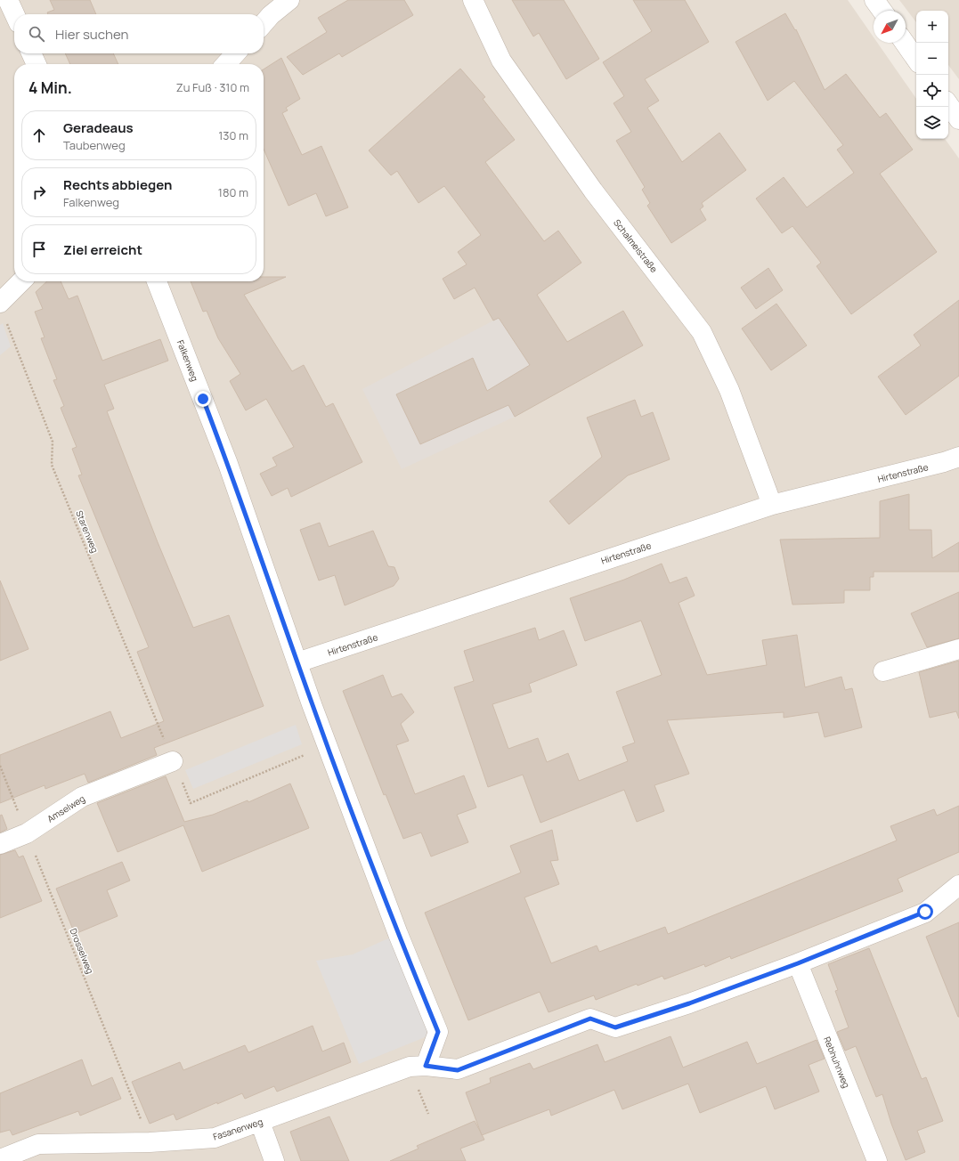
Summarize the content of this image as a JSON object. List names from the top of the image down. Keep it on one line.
{"streets":{"street":["Schalmeistraße","Falkenweg","Hirtenstraße","Amselweg","Rebhuhnweg","Fasanenweg"],"path":["Starenweg","Drosselweg"]},"crossings":[["Schalmeistraße","Hirtenstraße"],["Falkenweg","Hirtenstraße"],["Falkenweg","Starenweg"],["Falkenweg","Fasanenweg"],["Starenweg","Amselweg"],["Amselweg","Drosselweg"],["Drosselweg","Fasanenweg"],["Rebhuhnweg","Fasanenweg"]],"north":"bottom left","page":{"map_buttons":["+","−"],"search":"Hier suchen","heading":["4 Min.","Zu Fuß · 310 m"],"list":[["Geradeaus","Taubenweg","130 m"],["Rechts abbiegen","Falkenweg","180 m"],"Ziel erreicht"]}}
